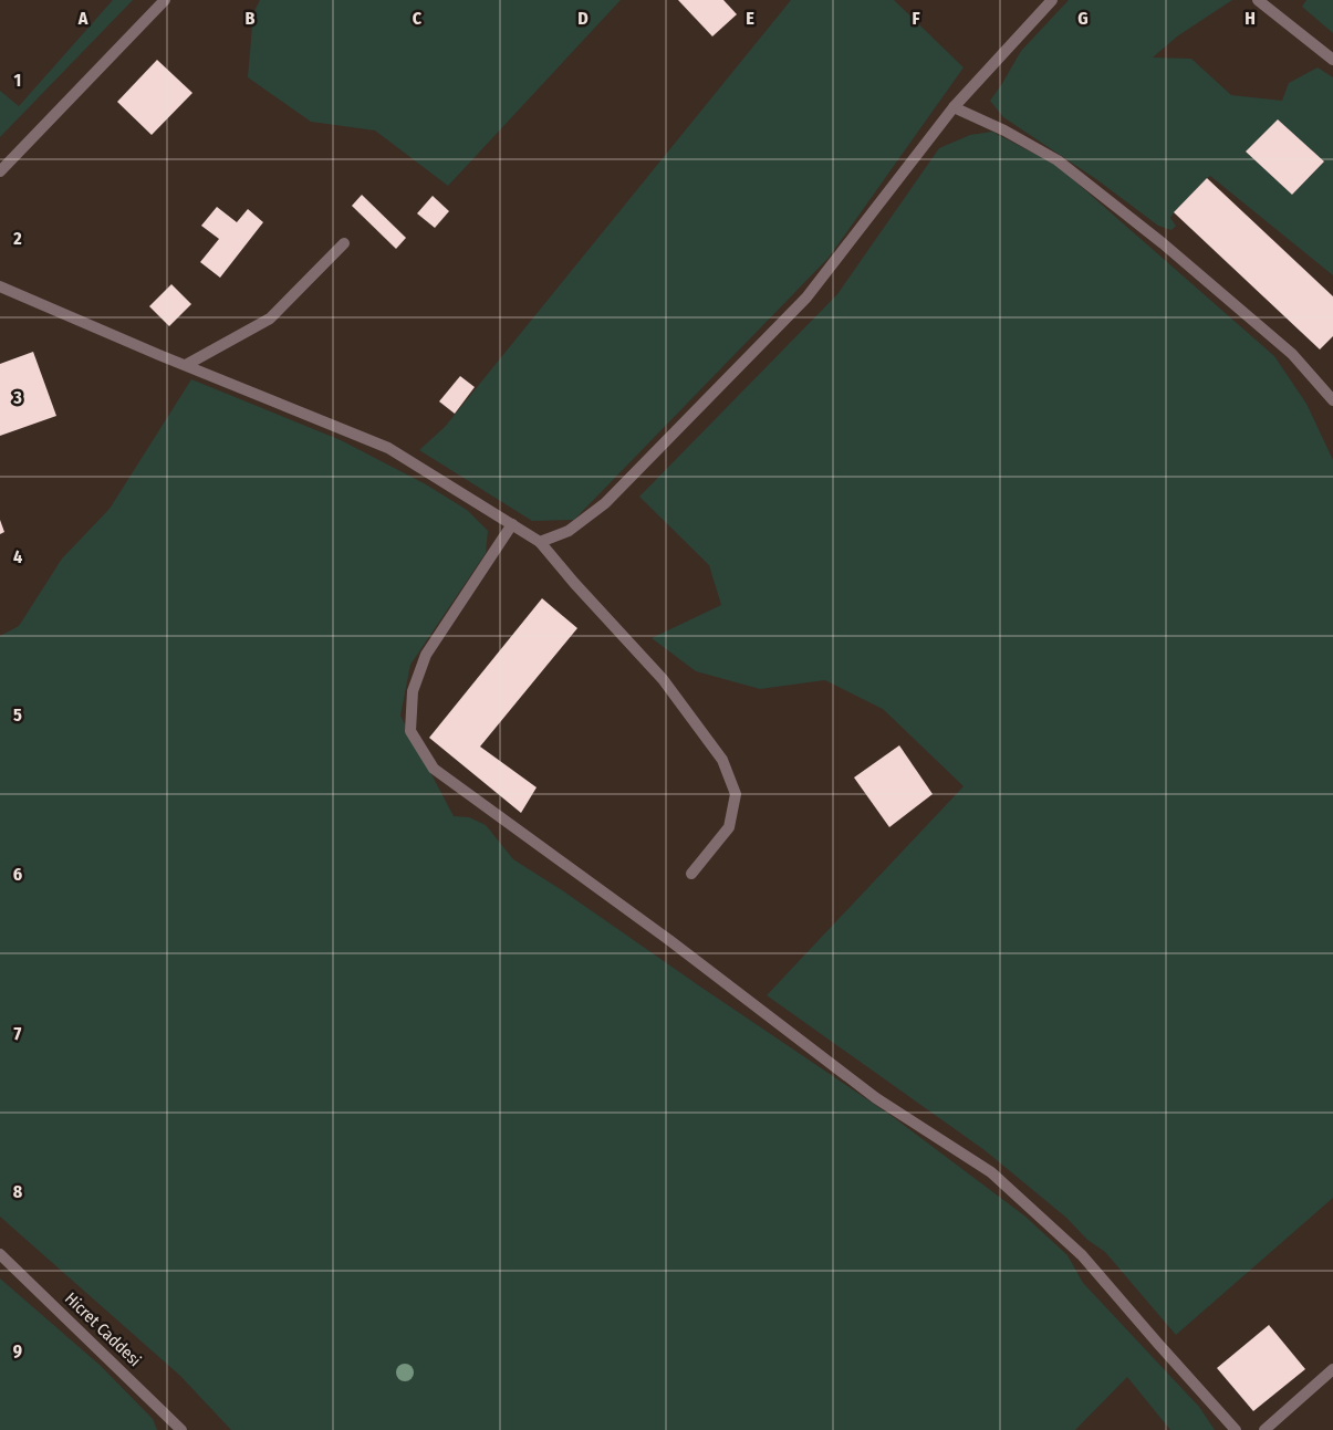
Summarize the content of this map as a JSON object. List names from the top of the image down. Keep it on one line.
{"streets":{"street":["Hicret Caddesi"]},"grid":{"columns":["A","B","C","D","E","F","G","H"],"rows":["1","2","3","4","5","6","7","8","9"]}}
